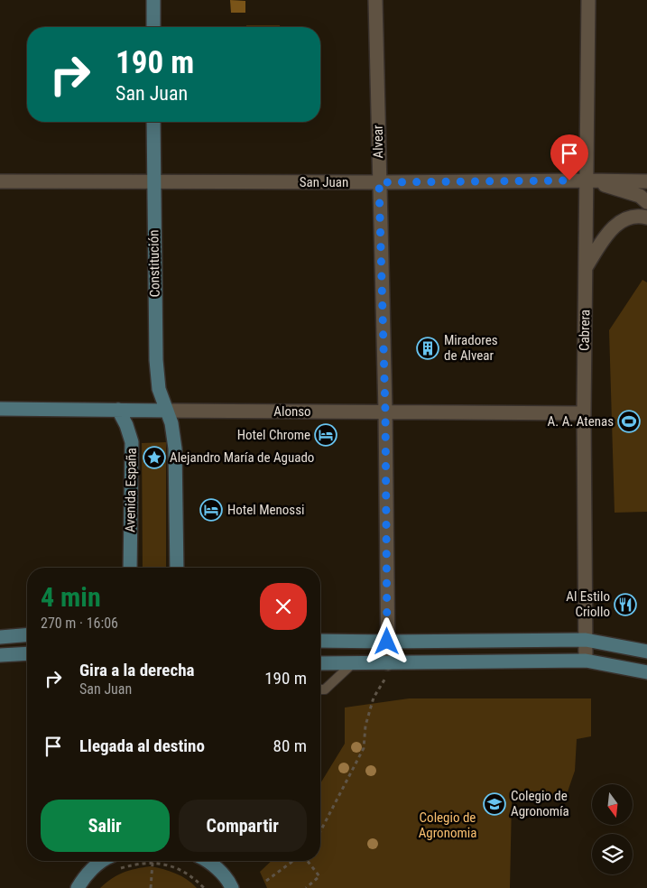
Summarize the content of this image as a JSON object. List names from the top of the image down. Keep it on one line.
{"streets":{"main road":["Constitución","Alonso","Avenida España"],"street":["Alvear","San Juan","Cabrera"]},"crossings":[["Alvear","San Juan"],["Alvear","Alonso"],["San Juan","Constitución"],["San Juan","Cabrera"],["Constitución","Alonso"],["Cabrera","Alonso"],["Alonso","Avenida España"]],"parks":["Colegio de Agronomia"],"places":{"building":["Miradores de Alvear"],"sports":["A. A. Atenas"],"hotel":["Hotel Chrome","Hotel Menossi"],"place":["Alejandro María de Aguado"],"restaurant":["Al Estilo Criollo"],"school or university":["Colegio de Agronomía"]},"north":"bottom","page":{"turn":["190 m","San Juan"],"heading":["4 min","270 m · 16:06"],"list":[{"name":"Gira a la derecha","note":"San Juan","value":"190 m"},{"name":"Llegada al destino","value":"80 m"}],"buttons":["Salir","Compartir"]}}
